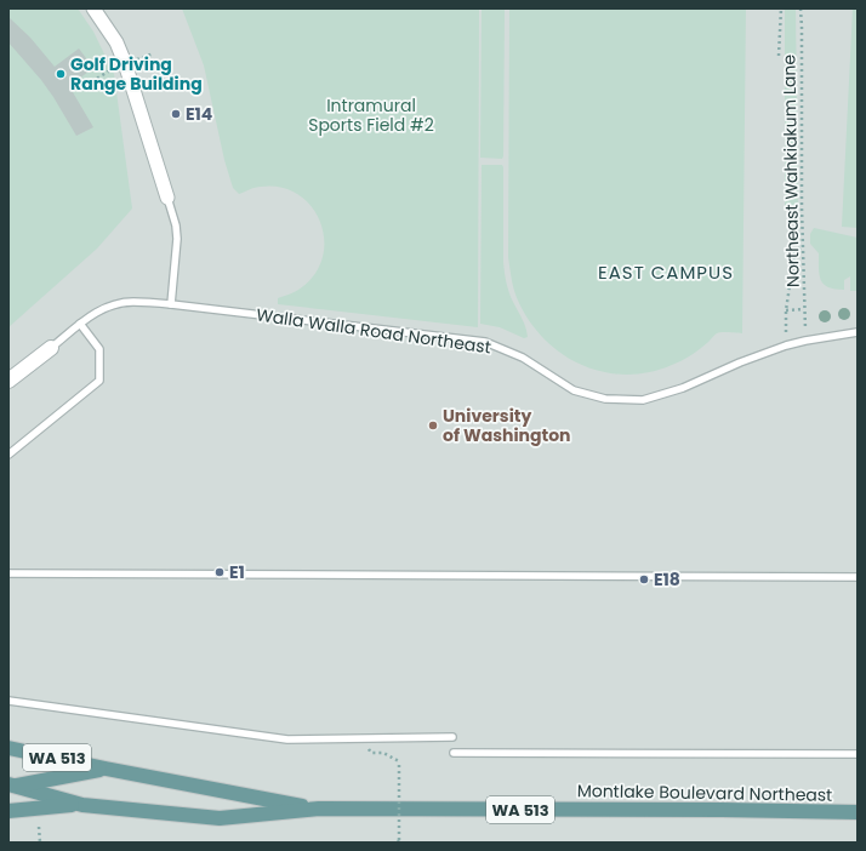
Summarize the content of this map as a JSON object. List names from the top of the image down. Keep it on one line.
{"streets":{"main road":["WA 513","Montlake Boulevard Northeast"],"street":["Walla Walla Road Northeast"],"path":["Northeast Wahkiakum Lane"]},"districts":["EAST CAMPUS"],"parks":["Intramural Sports Field #2"],"places":["Golf Driving Range Building","E14","University of Washington","E1","E18"]}
